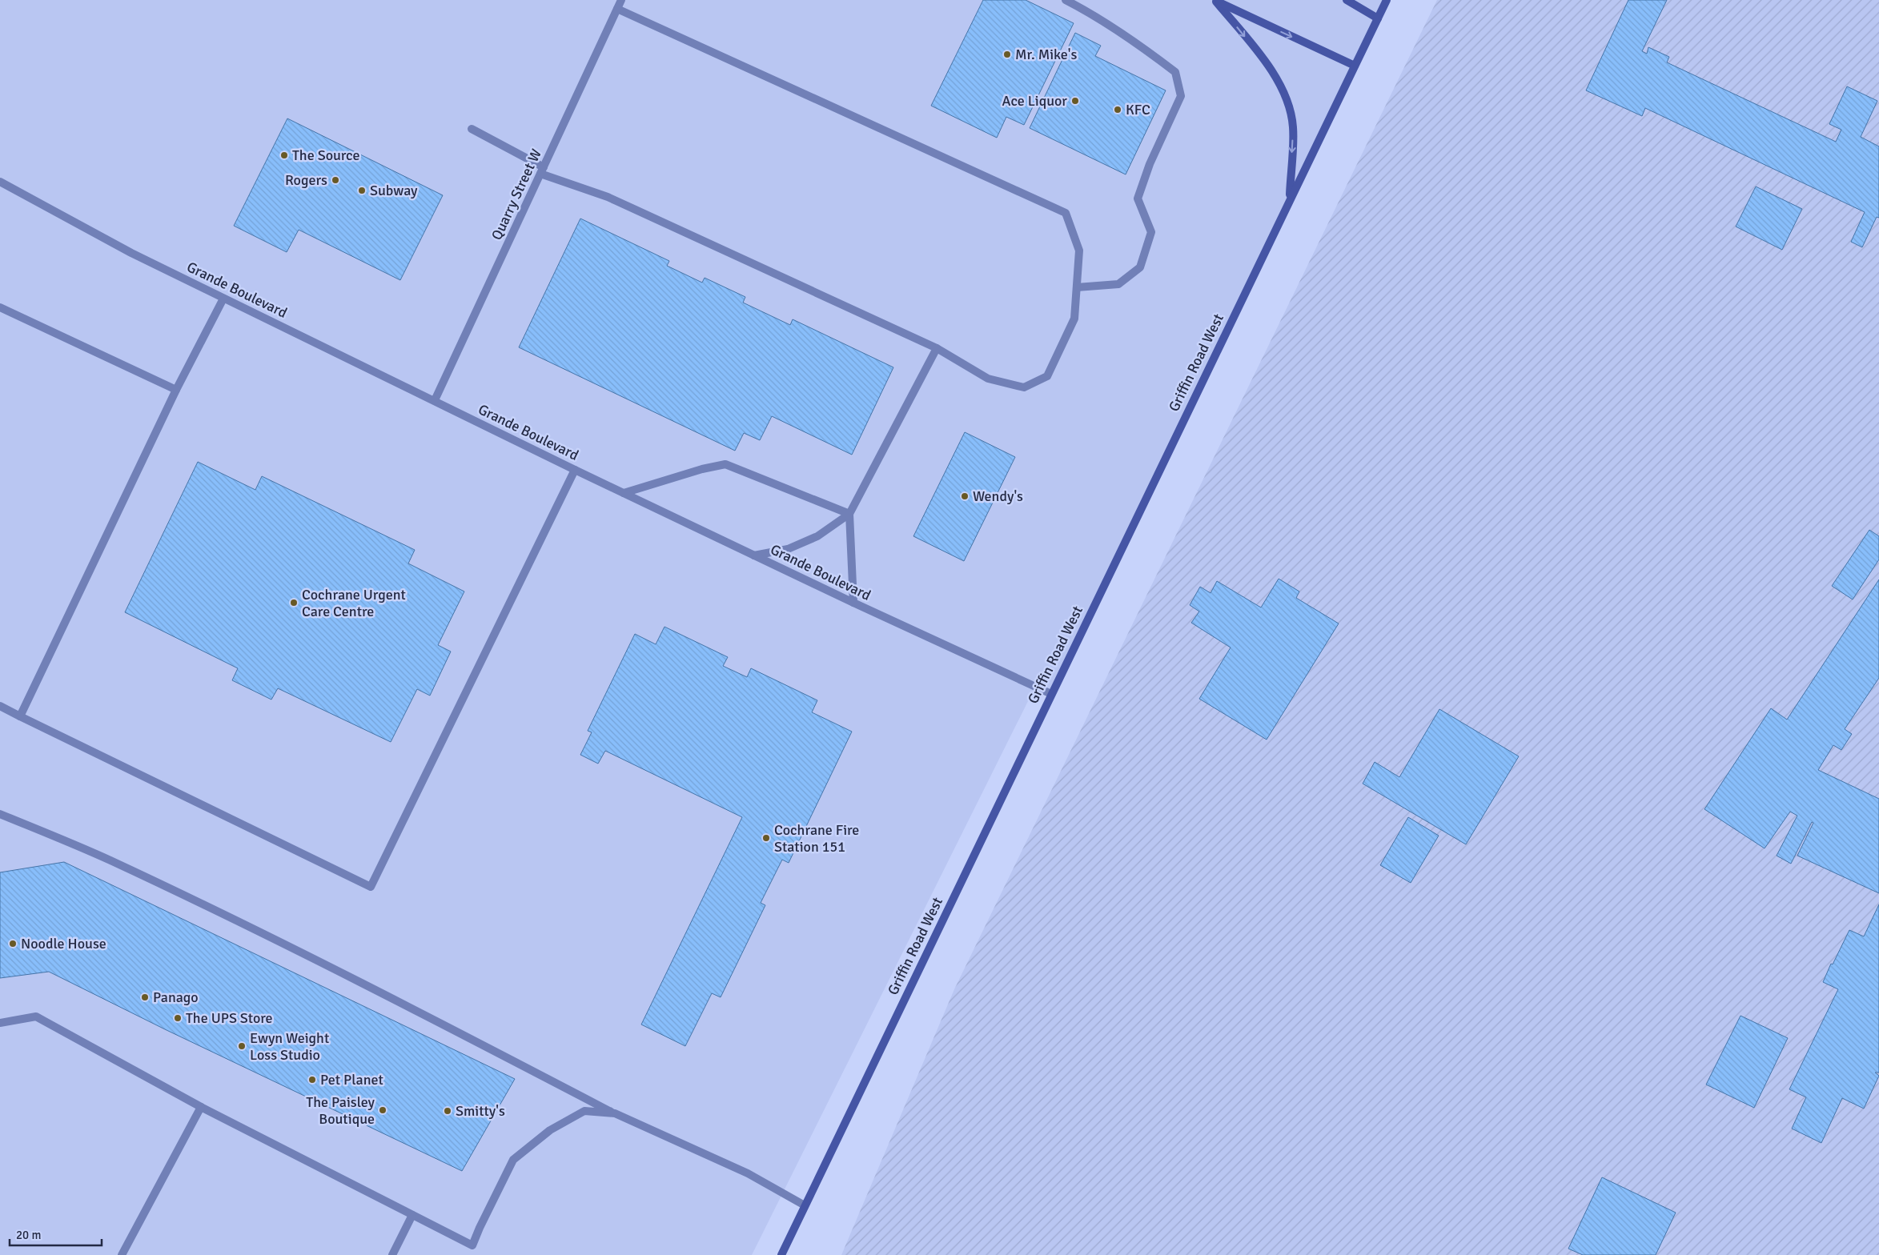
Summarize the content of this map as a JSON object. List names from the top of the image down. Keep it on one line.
{"streets":{"main road":["Griffin Road West"],"street":["Quarry Street W","Grande Boulevard"]},"crossings":[["Quarry Street W","Grande Boulevard"],["Grande Boulevard","Griffin Road West"]],"places":["Mr. Mike's","Ace Liquor","KFC","The Source","Rogers","Subway","Wendy's","Cochrane Urgent Care Centre","Cochrane Fire Station 151","Noodle House","Panago","The UPS Store","Ewyn Weight Loss Studio","Pet Planet","The Paisley Boutique","Smitty's"],"scale_bar":"20 m"}
